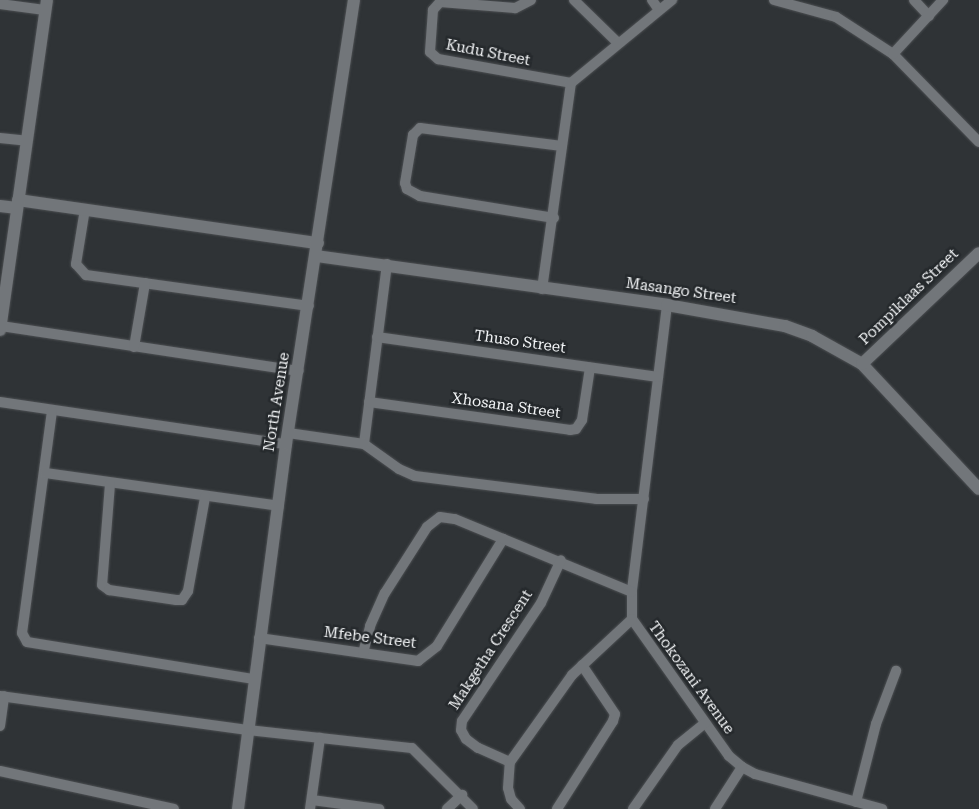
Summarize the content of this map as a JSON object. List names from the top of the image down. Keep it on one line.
{"streets":{"street":["Kudu Street","Masango Street","Pompiklaas Street","Thuso Street","North Avenue","Xhosana Street","Mfebe Street","Makgetha Crescent","Thokozani Avenue"]},"crossings":[["Masango Street","Pompiklaas Street"],["Masango Street","North Avenue"],["Masango Street","Thokozani Avenue"],["Thuso Street","Xhosana Street"],["Thuso Street","Thokozani Avenue"],["North Avenue","Mfebe Street"]]}
